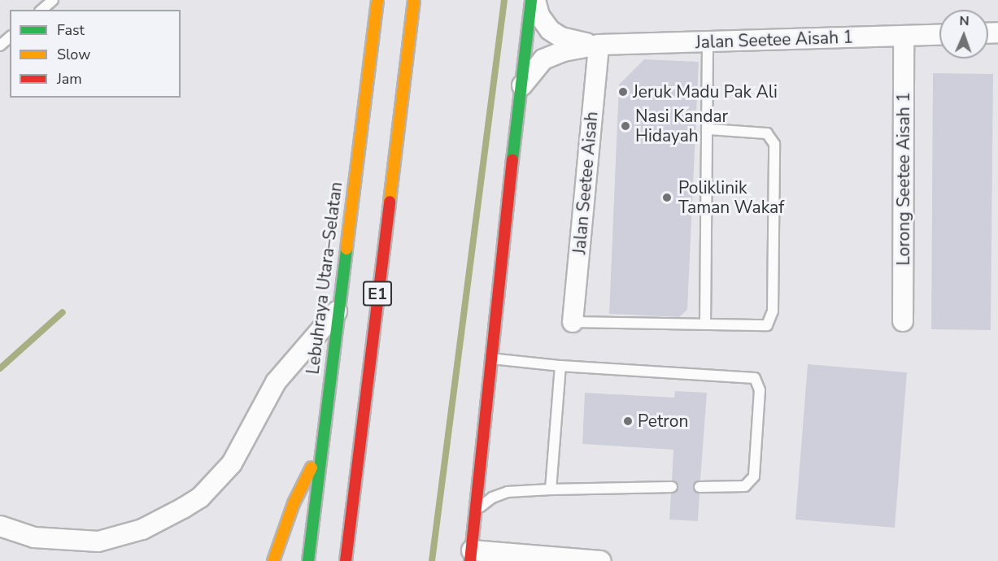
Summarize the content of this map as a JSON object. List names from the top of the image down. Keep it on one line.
{"streets":{"highway":["Lebuhraya Utara–Selatan","E1"],"street":["Jalan Seetee Aisah 1","Lorong Seetee Aisah 1","Jalan Seetee Aisah"]},"crossings":[["Jalan Seetee Aisah 1","Lorong Seetee Aisah 1"],["Jalan Seetee Aisah 1","Jalan Seetee Aisah"]],"places":["Jeruk Madu Pak Ali","Nasi Kandar Hidayah","Poliklinik Taman Wakaf","Petron"],"legend":["Fast","Slow","Jam"],"north":"top"}
